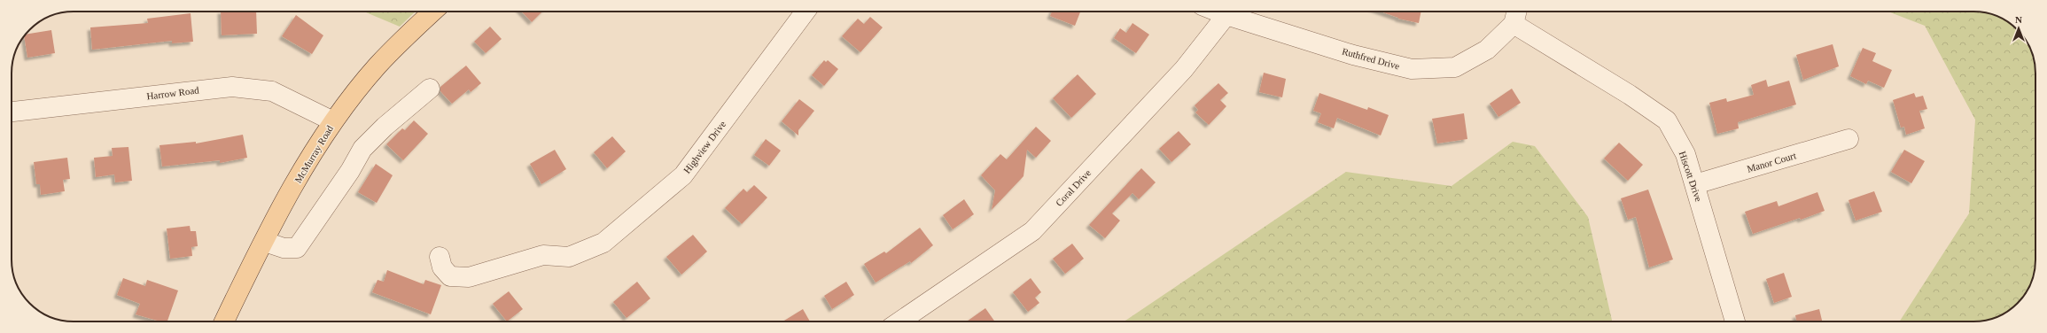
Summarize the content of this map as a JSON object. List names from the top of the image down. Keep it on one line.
{"streets":{"main road":["McMurray Road"],"street":["Ruthfred Drive","Harrow Road","Highview Drive","Manor Court","Hiscott Drive","Coral Drive"]},"crossings":[["Ruthfred Drive","Hiscott Drive"],["Ruthfred Drive","Coral Drive"],["Harrow Road","McMurray Road"],["Manor Court","Hiscott Drive"]],"north":"top"}
